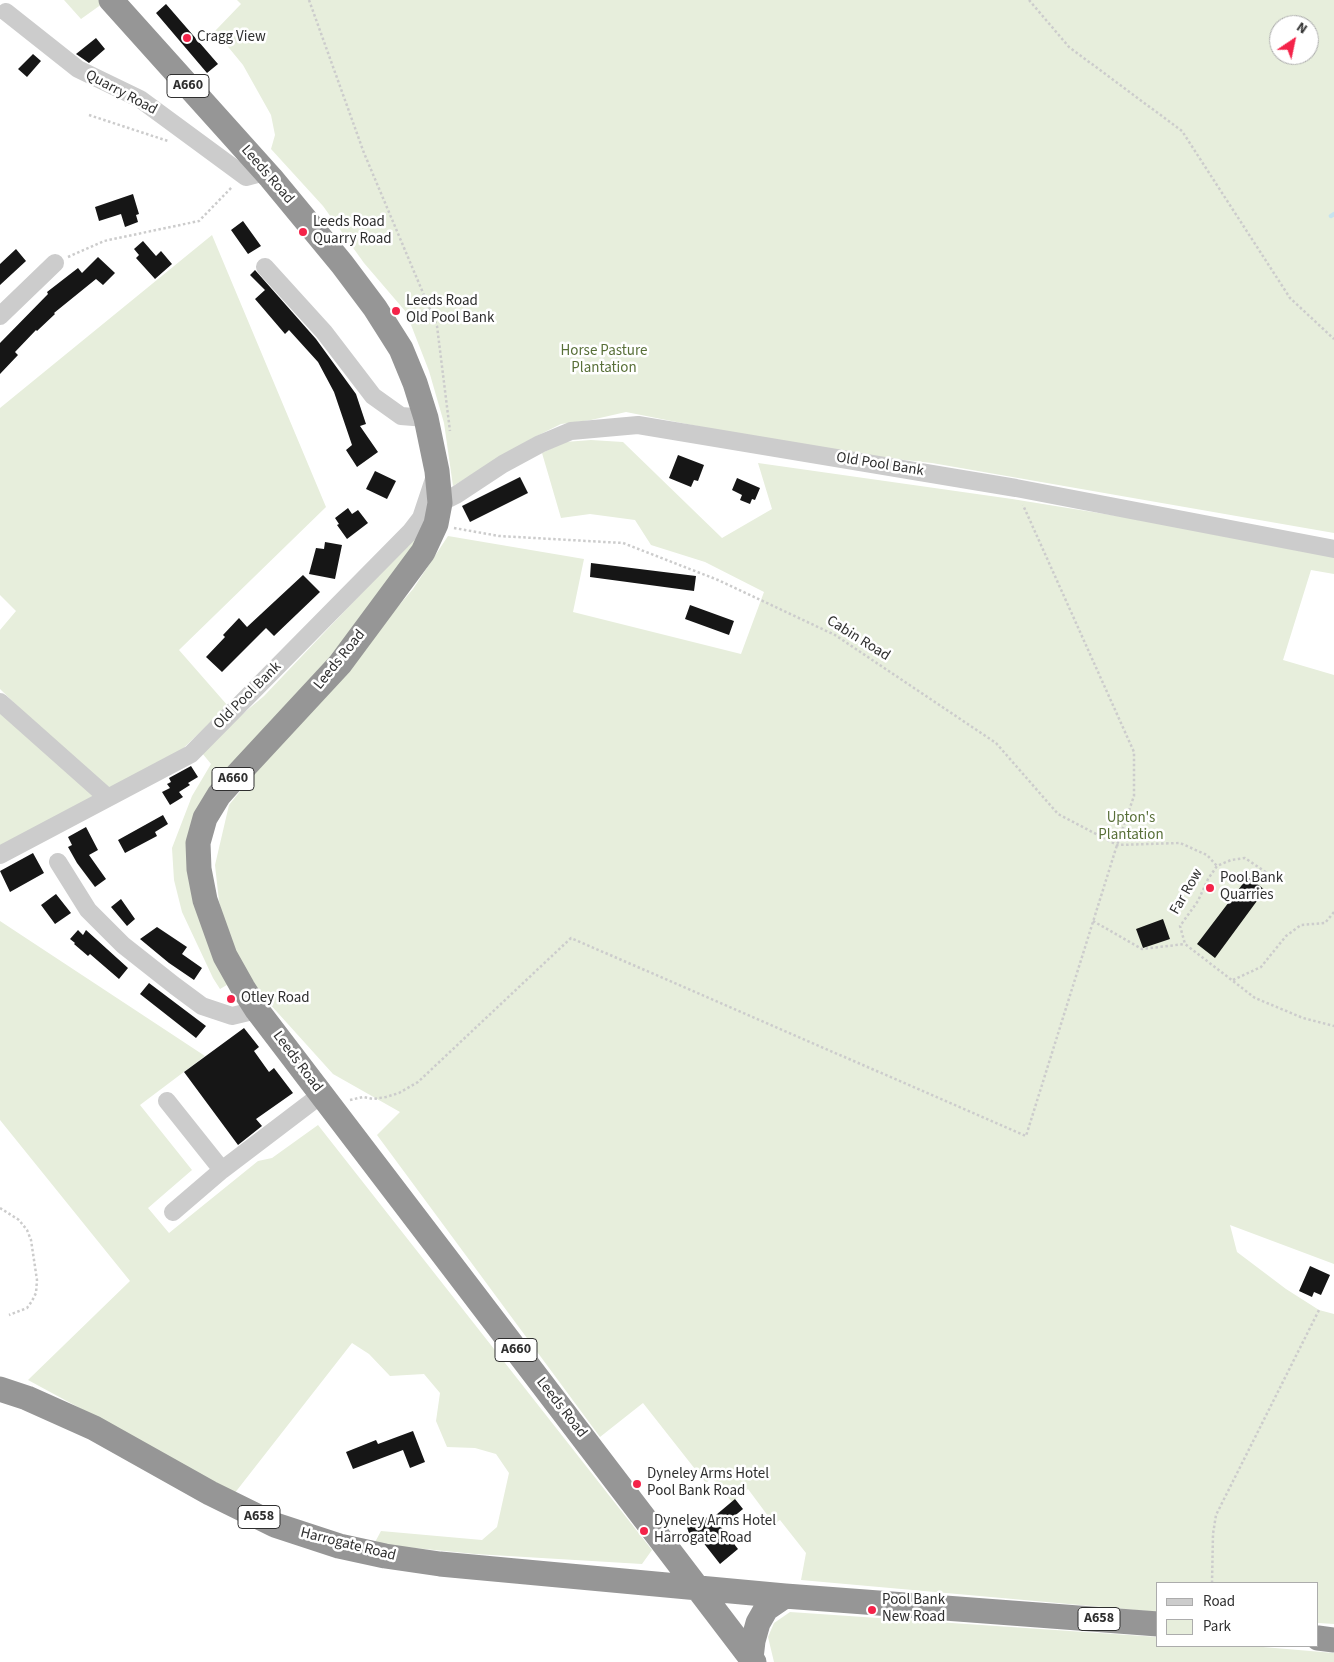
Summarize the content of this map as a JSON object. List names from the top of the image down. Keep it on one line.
{"streets":{"highway":["A660","Leeds Road","A658","Harrogate Road"],"street":["Quarry Road","Old Pool Bank"],"path":["Cabin Road","Far Row"]},"crossings":[["Quarry Road","Leeds Road"],["Leeds Road","Old Pool Bank"],["Leeds Road","Cabin Road"],["Leeds Road","A658"],["Leeds Road","Harrogate Road"],["Old Pool Bank","Cabin Road"],["Cabin Road","Far Row"],["A658","Harrogate Road"]],"parks":["Horse Pasture Plantation","Upton's Plantation"],"places":["Cragg View","Leeds Road Quarry Road","Leeds Road Old Pool Bank","Pool Bank Quarries","Otley Road","Dyneley Arms Hotel Pool Bank Road","Dyneley Arms Hotel Harrogate Road","Pool Bank New Road"],"legend":["Road","Park"],"north":"top right"}
